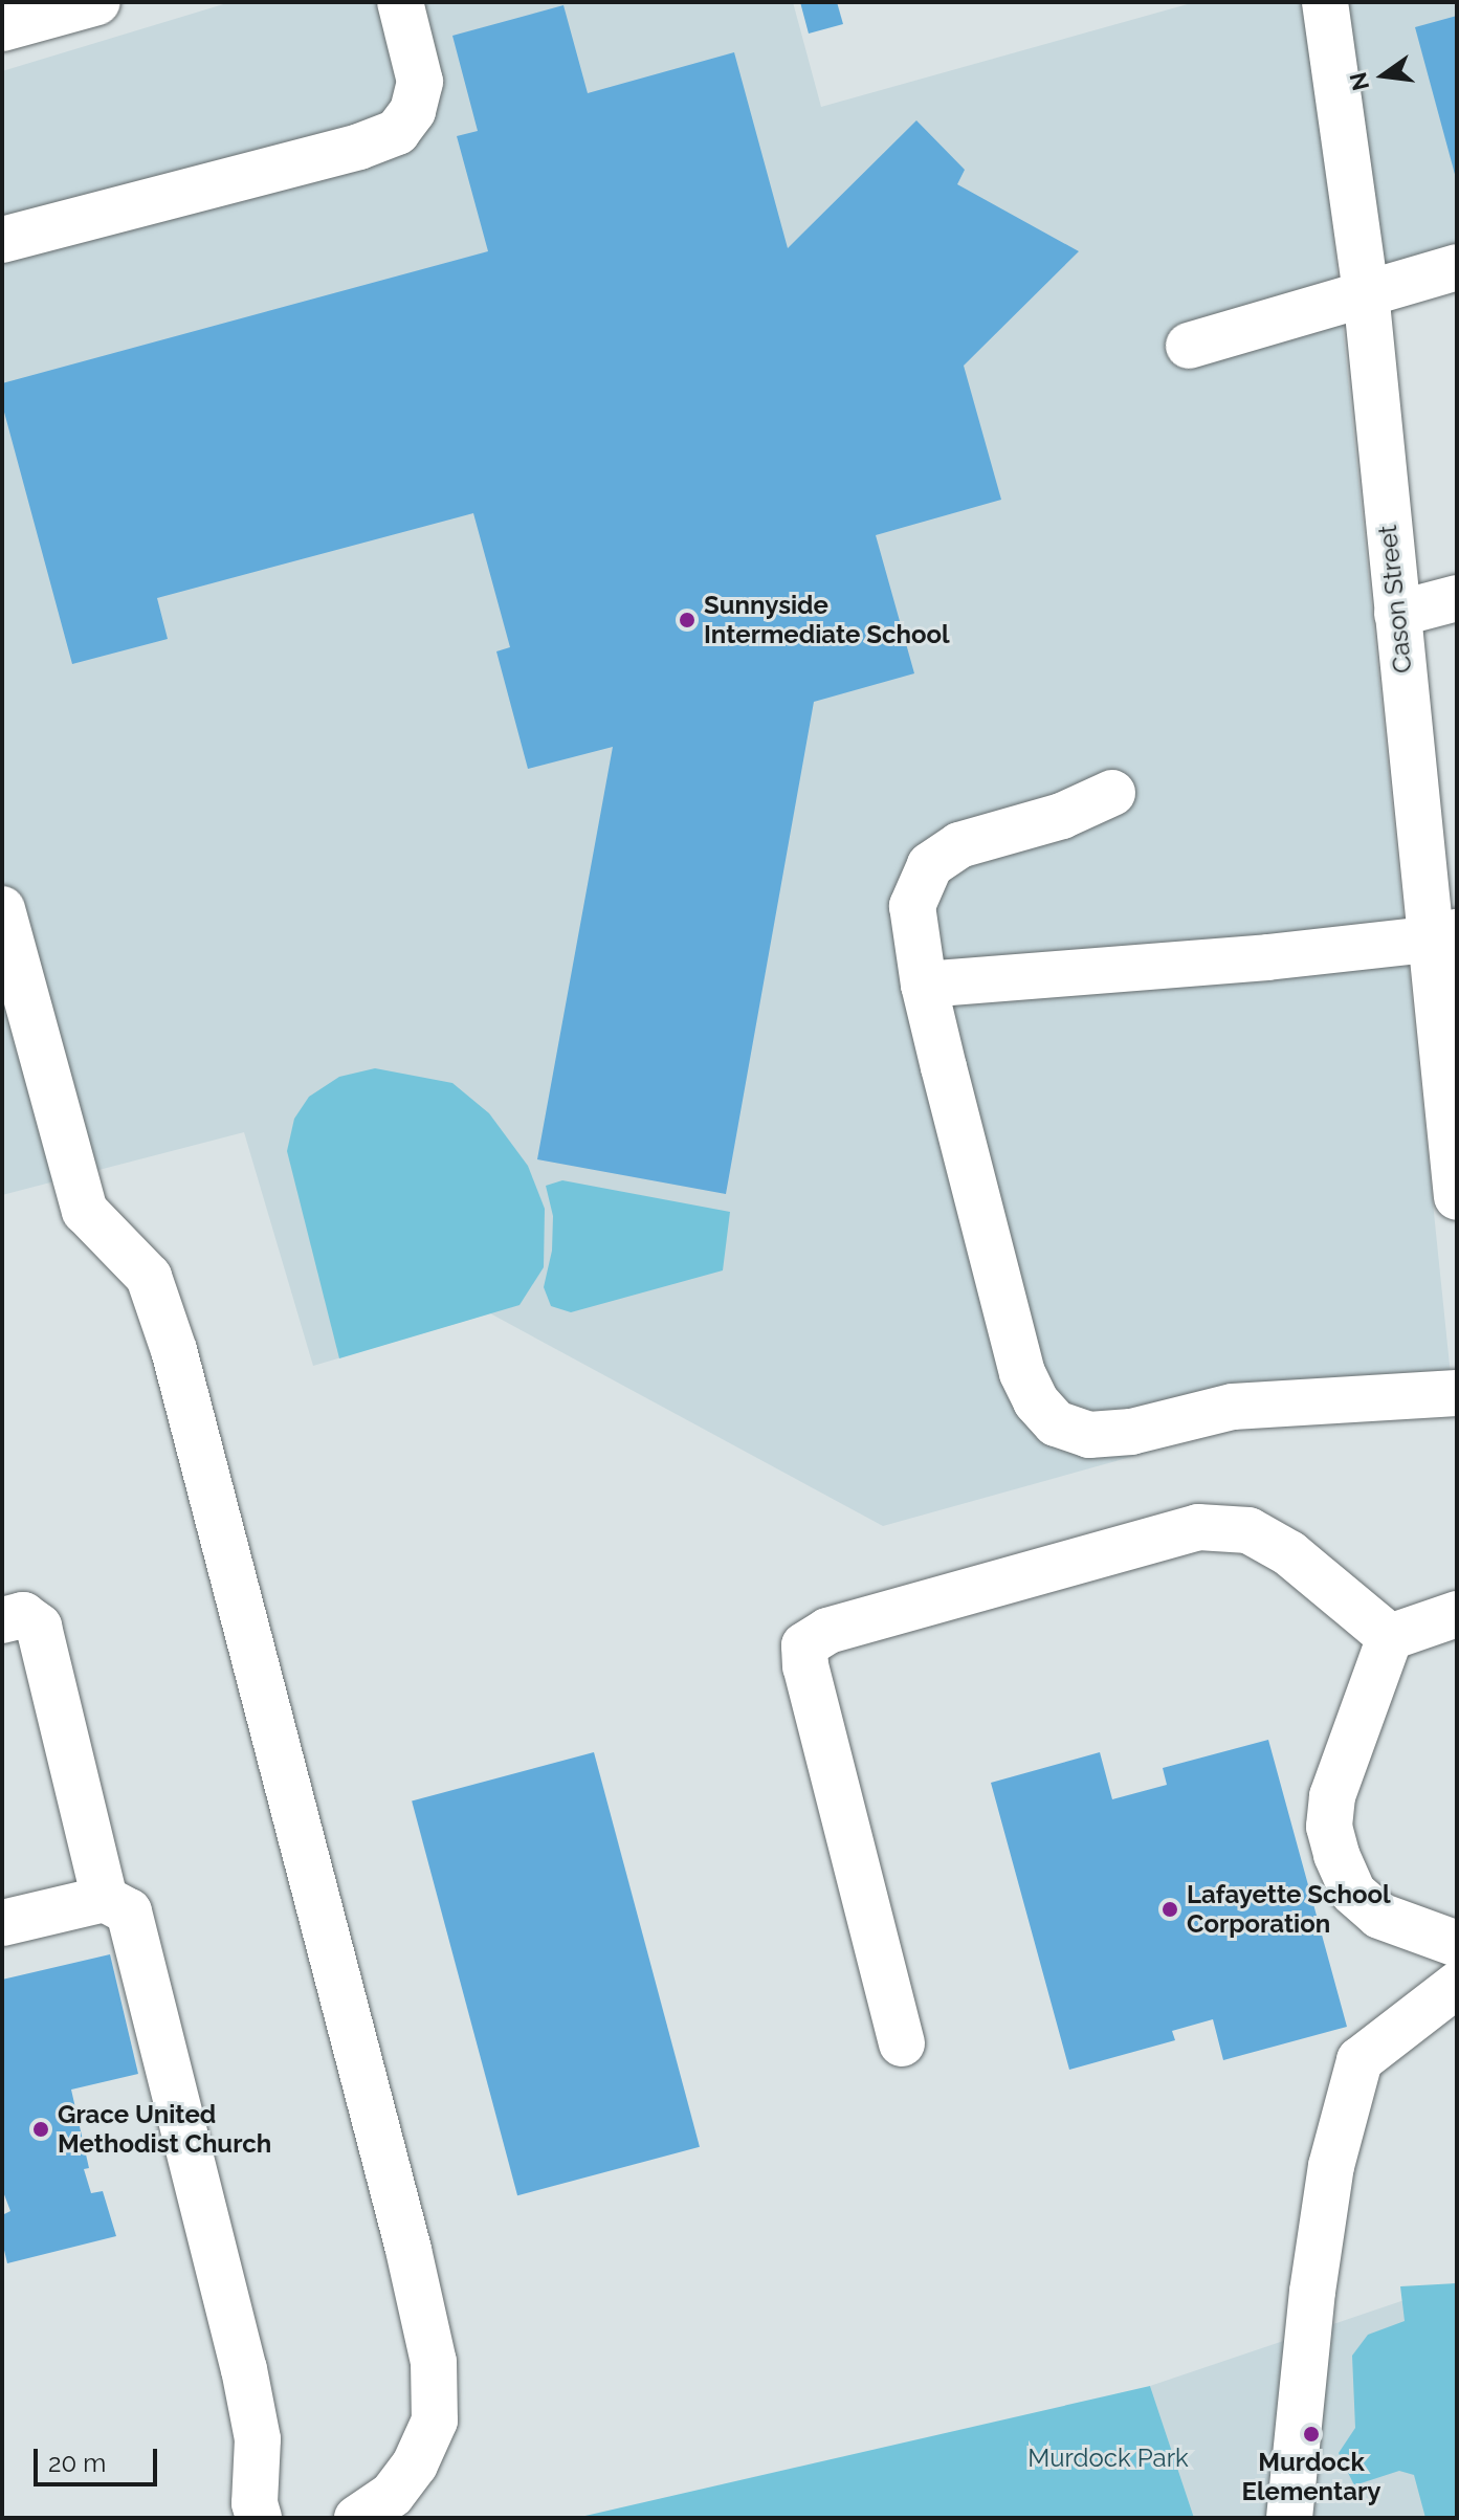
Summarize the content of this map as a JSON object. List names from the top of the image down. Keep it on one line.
{"streets":{"street":["Cason Street"]},"parks":["Murdock Park"],"places":["Sunnyside Intermediate School","Lafayette School Corporation","Grace United Methodist Church","Murdock Elementary"],"scale_bar":"20 m","north":"left"}
